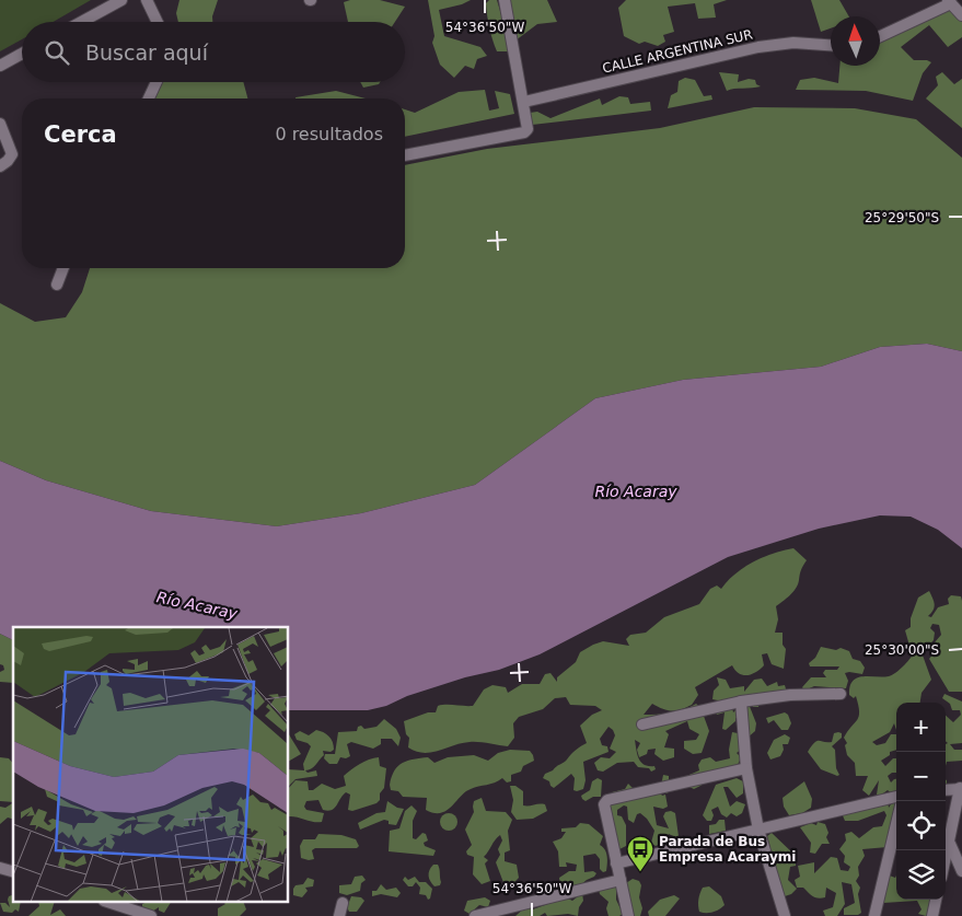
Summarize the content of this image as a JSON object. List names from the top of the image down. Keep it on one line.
{"streets":{"street":["CALLE ARGENTINA SUR"]},"water":["Río Acaray"],"places":{"bus stop":["Parada de Bus Empresa Acaraymi"]},"north":"top","page":{"search":"Buscar aquí","heading":["Cerca","0 resultados"],"map_buttons":["+","−"]},"coordinates":["54°36'50\"W","25°29'50\"S","25°30'00\"S"]}
